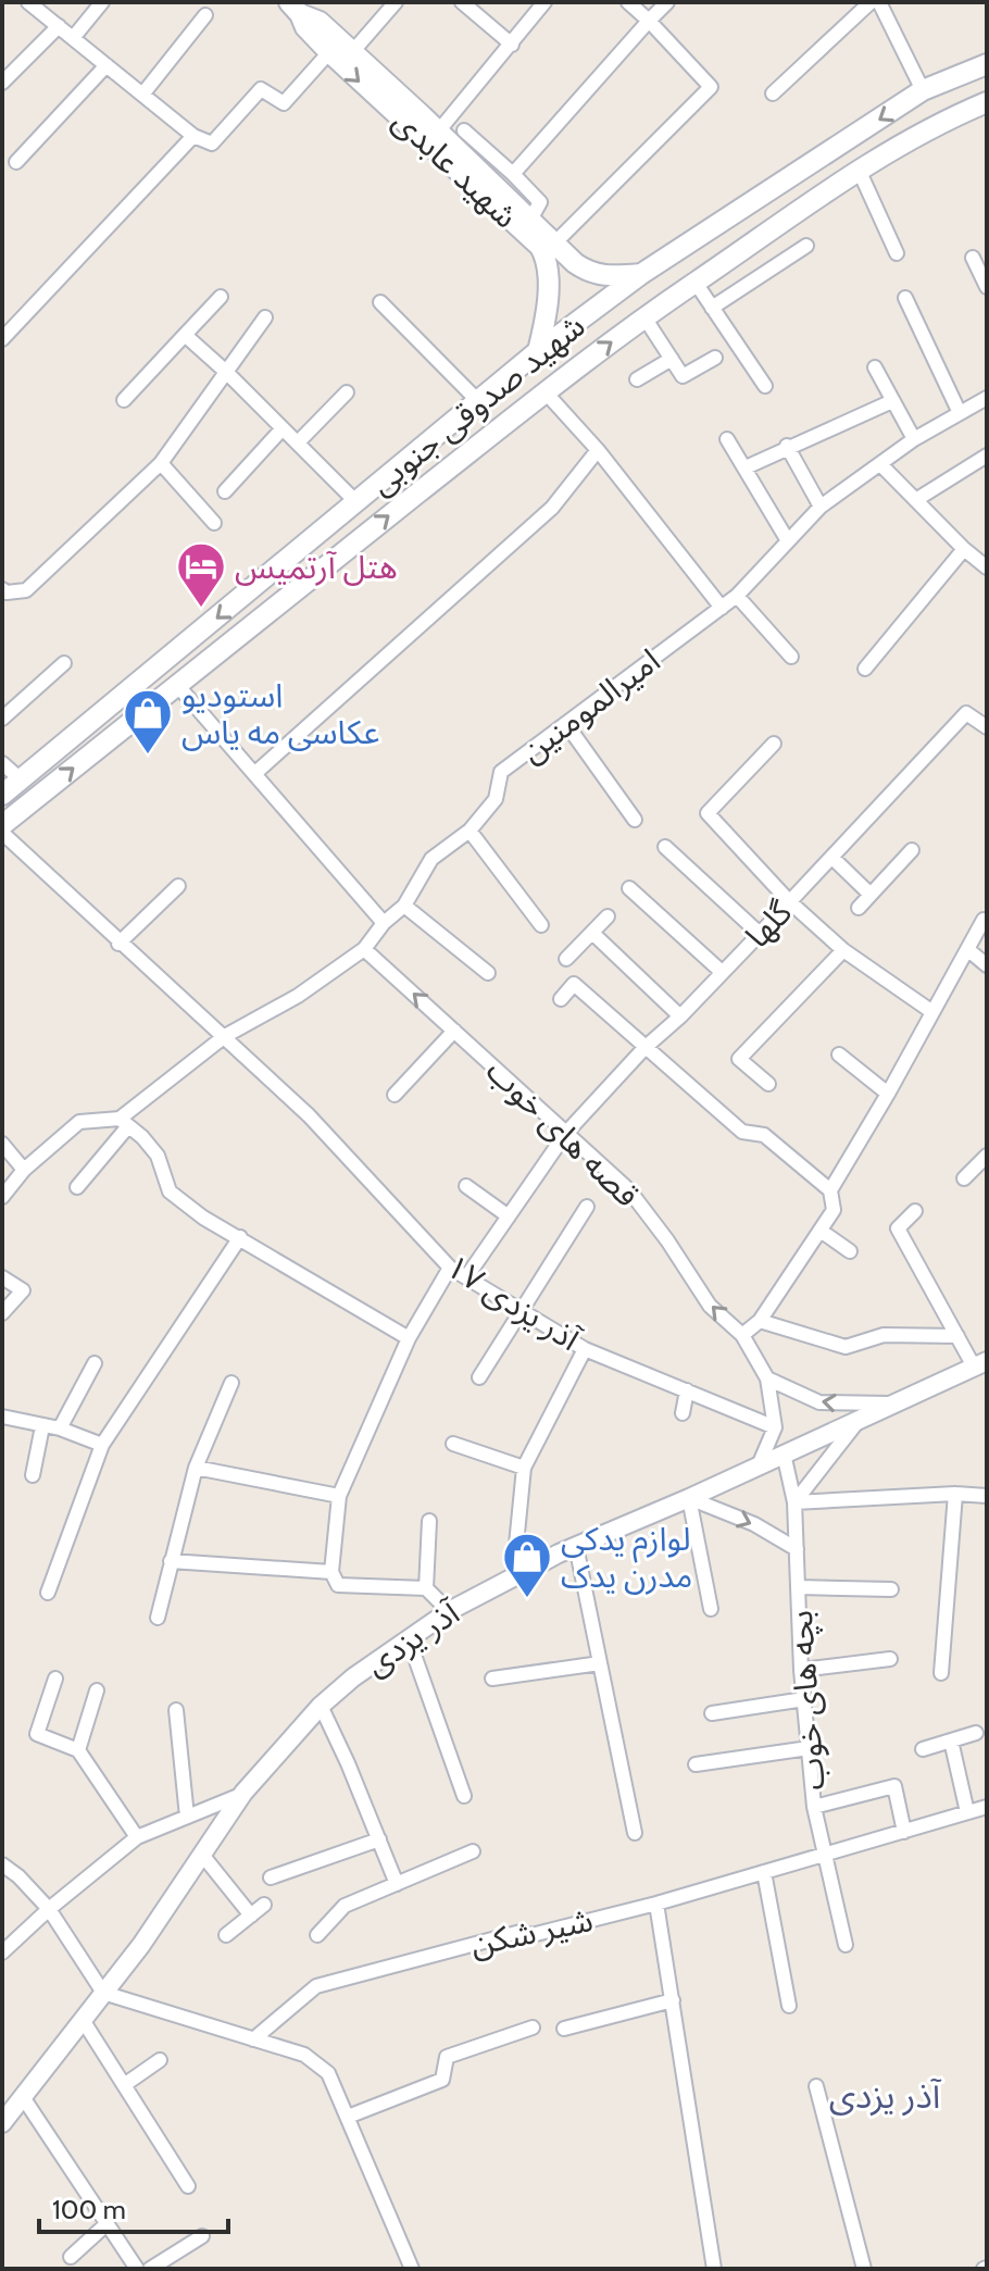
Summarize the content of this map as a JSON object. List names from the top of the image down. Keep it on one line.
{"streets":{"main road":["شهید عابدی","شهید صدوقی جنوبی"],"street":["امیرالمومنین","گلها","قصه های خوب","آذر یزدی ۱۷","آذر یزدی","بچه های خوب","شیر شکن"]},"crossings":[["شهید عابدی","شهید صدوقی جنوبی"],["امیرالمومنین","قصه های خوب"],["امیرالمومنین","آذر یزدی ۱۷"],["گلها","قصه های خوب"],["گلها","آذر یزدی ۱۷"],["قصه های خوب","آذر یزدی ۱۷"],["آذر یزدی","بچه های خوب"],["بچه های خوب","شیر شکن"]],"districts":["آذر یزدی"],"places":{"hotel":["هتل آرتمیس"],"shop":["استودیو عکاسی مه یاس","لوازم یدکی مدرن یدک"]},"scale_bar":"100 m"}
